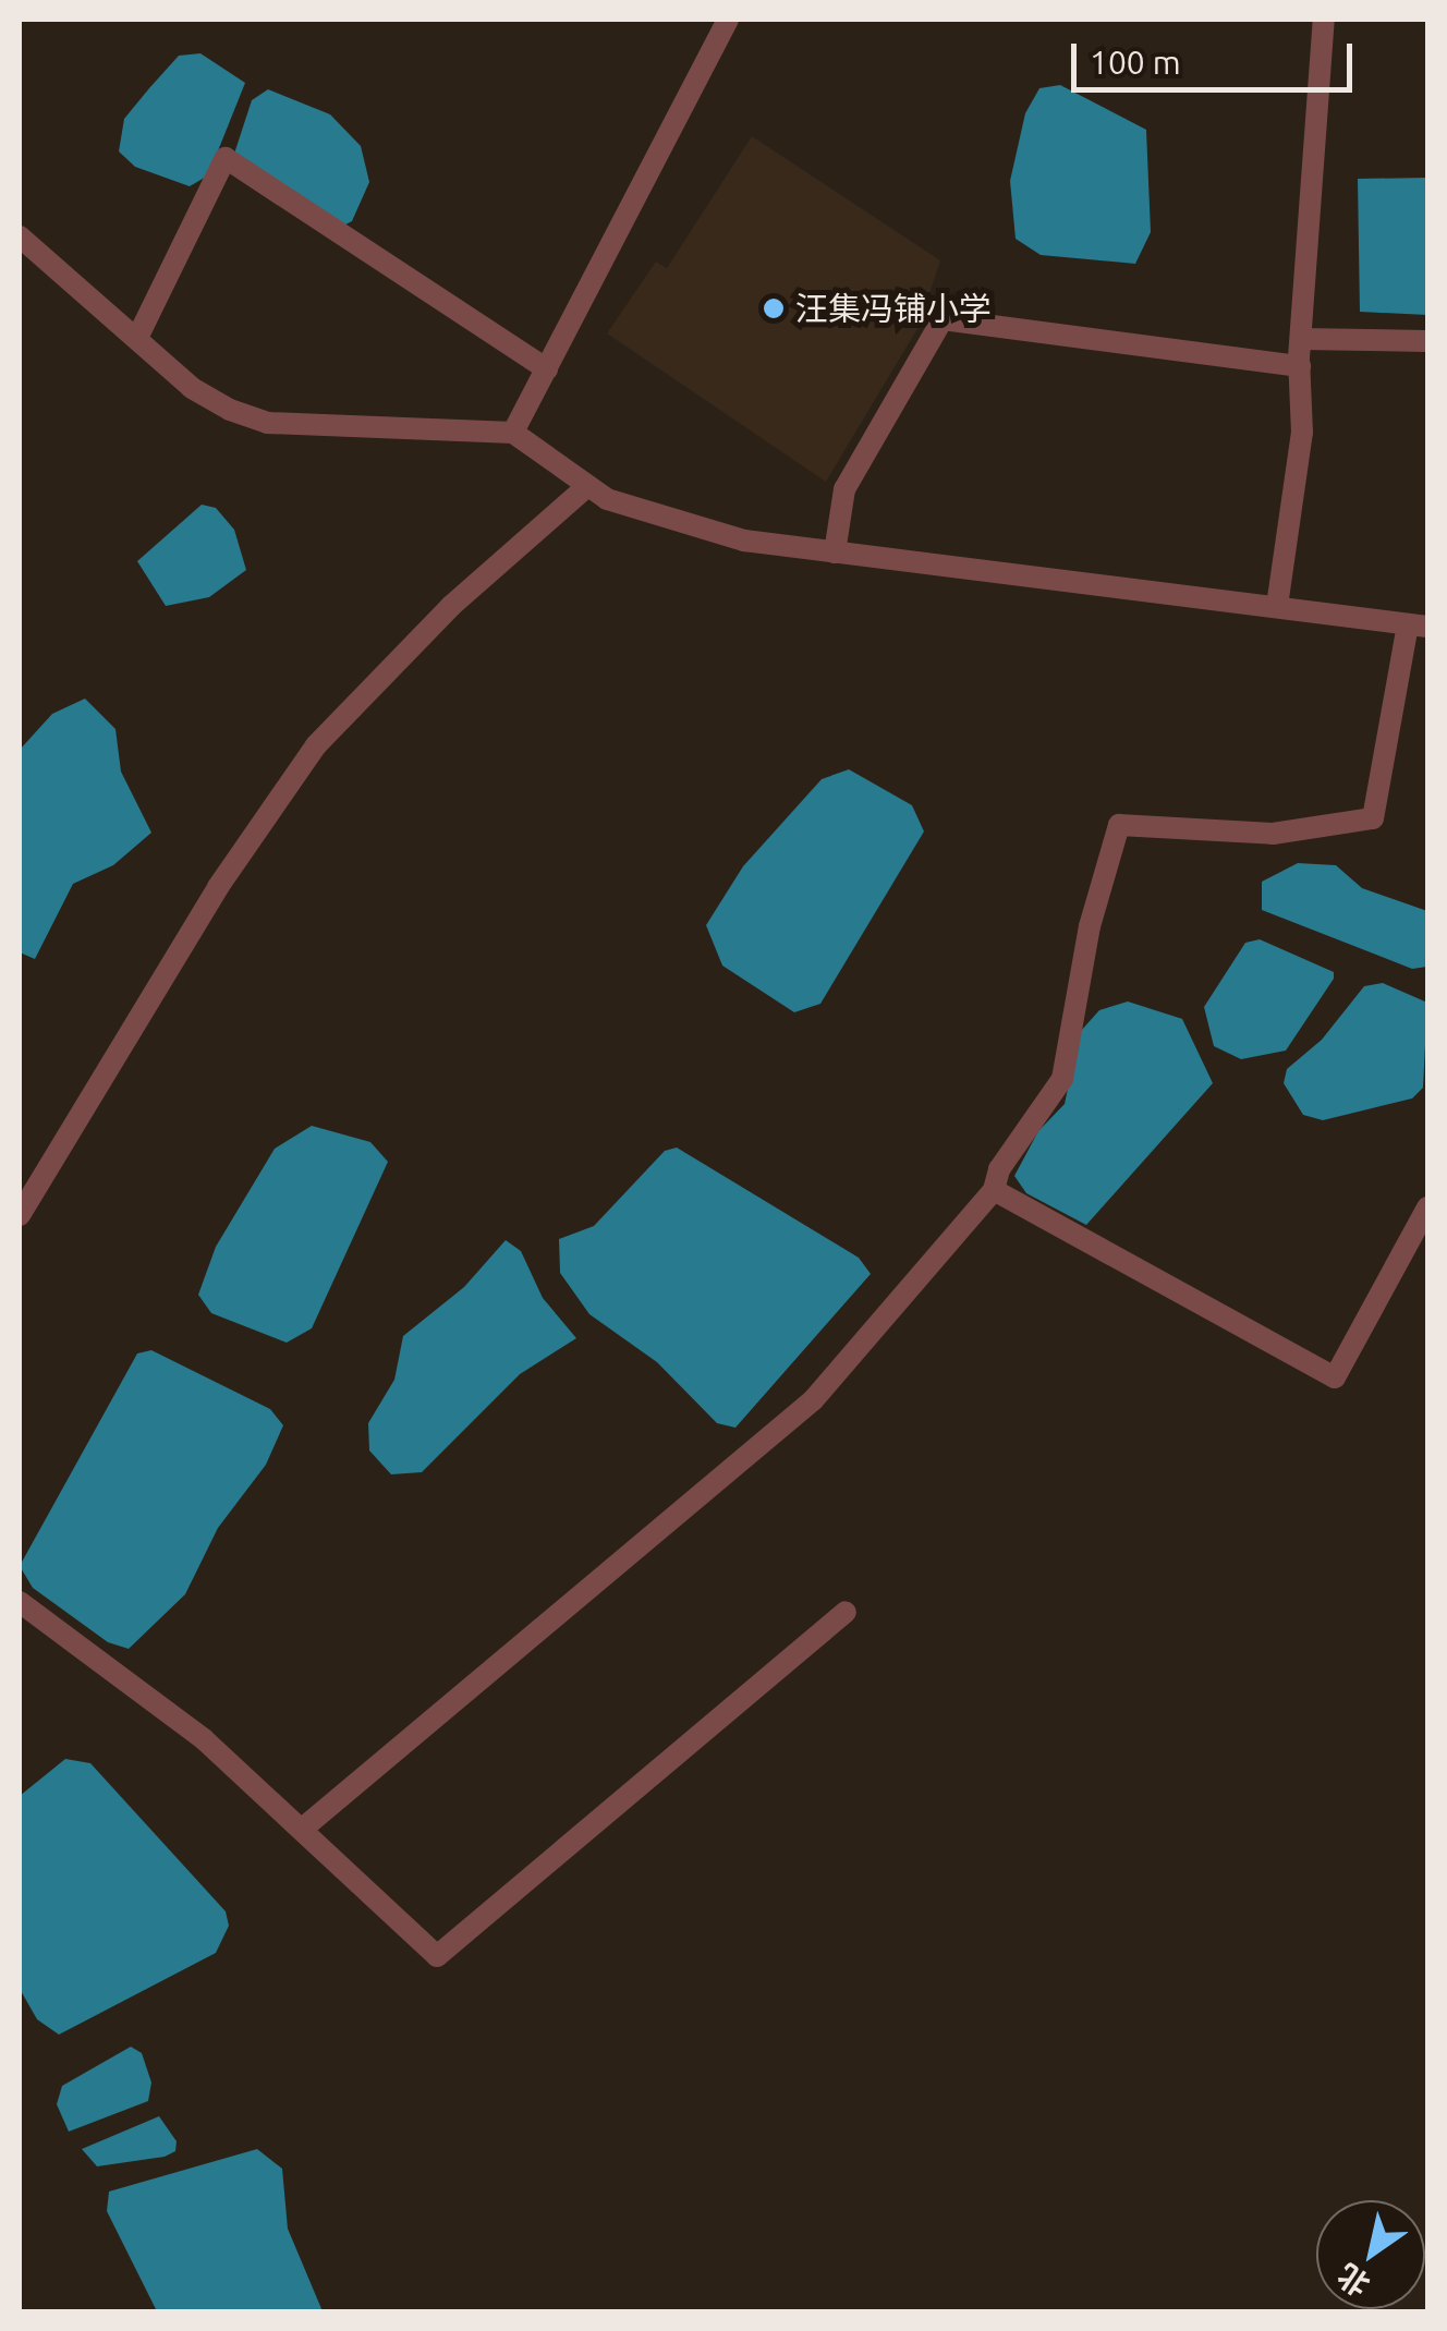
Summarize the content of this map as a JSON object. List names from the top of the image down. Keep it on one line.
{"places":["汪集冯铺小学"],"scale_bar":"100 m","north":"bottom left"}
